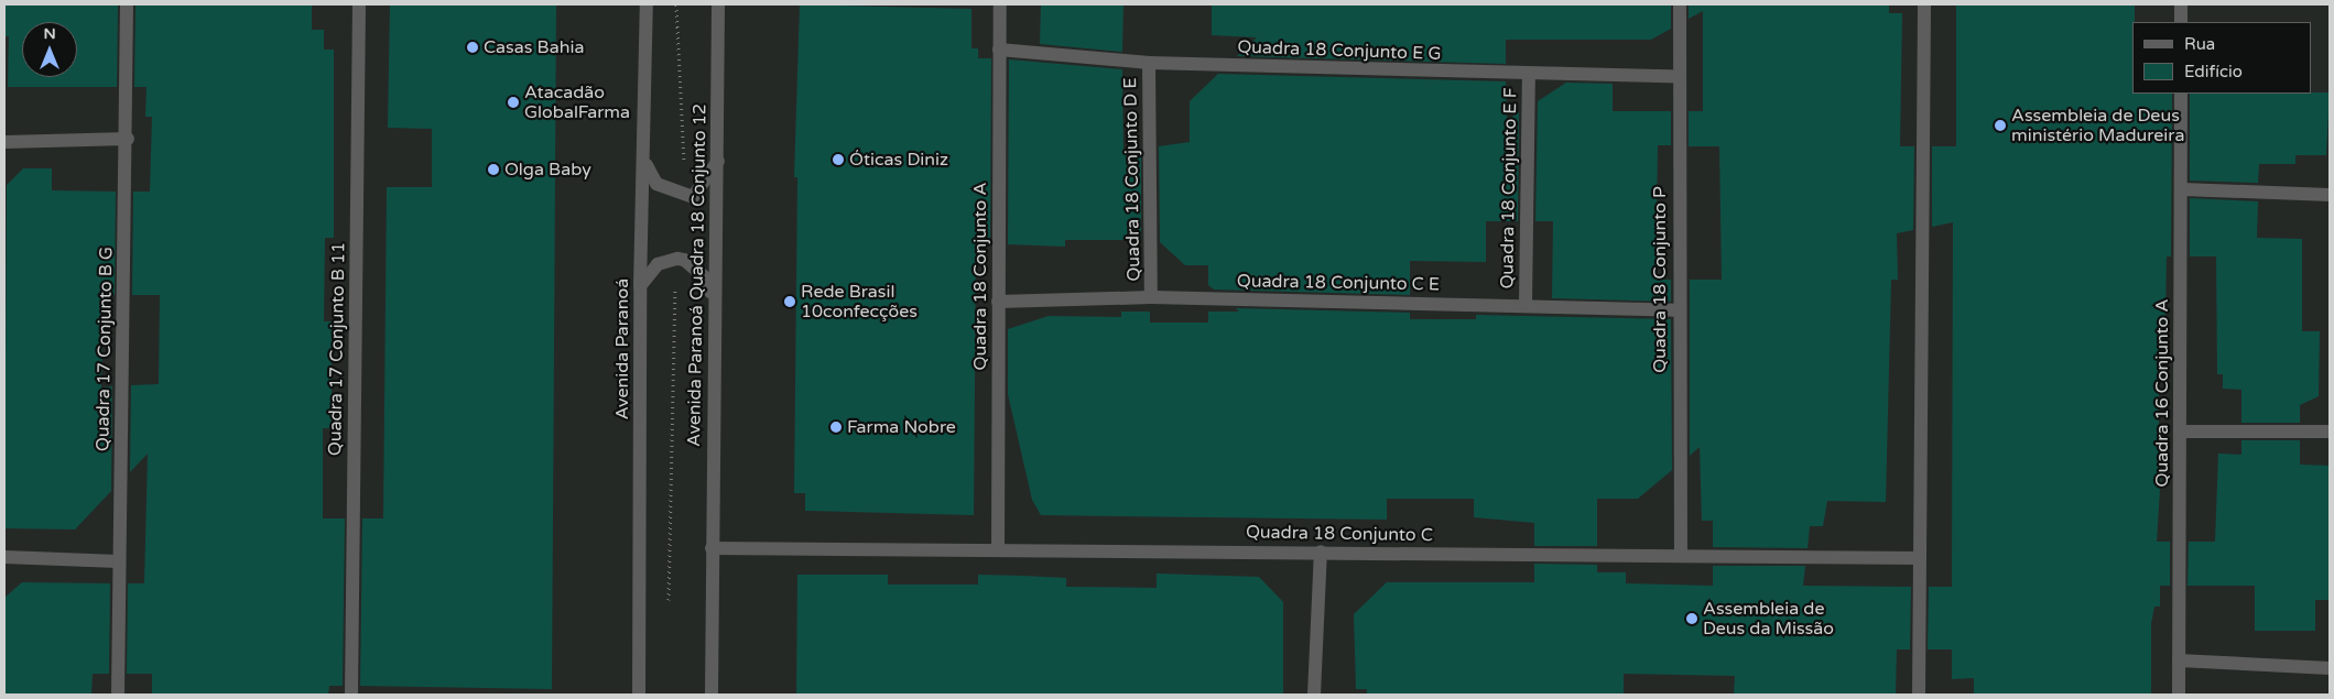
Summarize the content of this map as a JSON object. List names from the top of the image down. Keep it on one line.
{"streets":{"street":["Quadra 18 Conjunto E G","Quadra 18 Conjunto D E","Quadra 18 Conjunto E F","Avenida Paranoá Quadra 18 Conjunto 12","Quadra 18 Conjunto A","Quadra 18 Conjunto P","Quadra 18 Conjunto C E","Quadra 17 Conjunto B G","Quadra 17 Conjunto B 11","Avenida Paranoá","Quadra 16 Conjunto A","Quadra 18 Conjunto C"]},"crossings":[["Quadra 18 Conjunto E G","Quadra 18 Conjunto D E"],["Quadra 18 Conjunto E G","Quadra 18 Conjunto E F"],["Quadra 18 Conjunto E G","Quadra 18 Conjunto A"],["Quadra 18 Conjunto E G","Quadra 18 Conjunto P"],["Quadra 18 Conjunto D E","Quadra 18 Conjunto C E"],["Quadra 18 Conjunto E F","Quadra 18 Conjunto C E"],["Avenida Paranoá Quadra 18 Conjunto 12","Quadra 18 Conjunto C"],["Quadra 18 Conjunto A","Quadra 18 Conjunto C E"],["Quadra 18 Conjunto A","Quadra 18 Conjunto C"],["Quadra 18 Conjunto P","Quadra 18 Conjunto C E"],["Quadra 18 Conjunto P","Quadra 18 Conjunto C"]],"places":["Casas Bahia","Atacadão GlobalFarma","Assembleia de Deus ministério Madureira","Óticas Diniz","Olga Baby","Rede Brasil 10confecções","Farma Nobre","Assembleia de Deus da Missão"],"legend":["Rua","Edifício"],"north":"top"}
